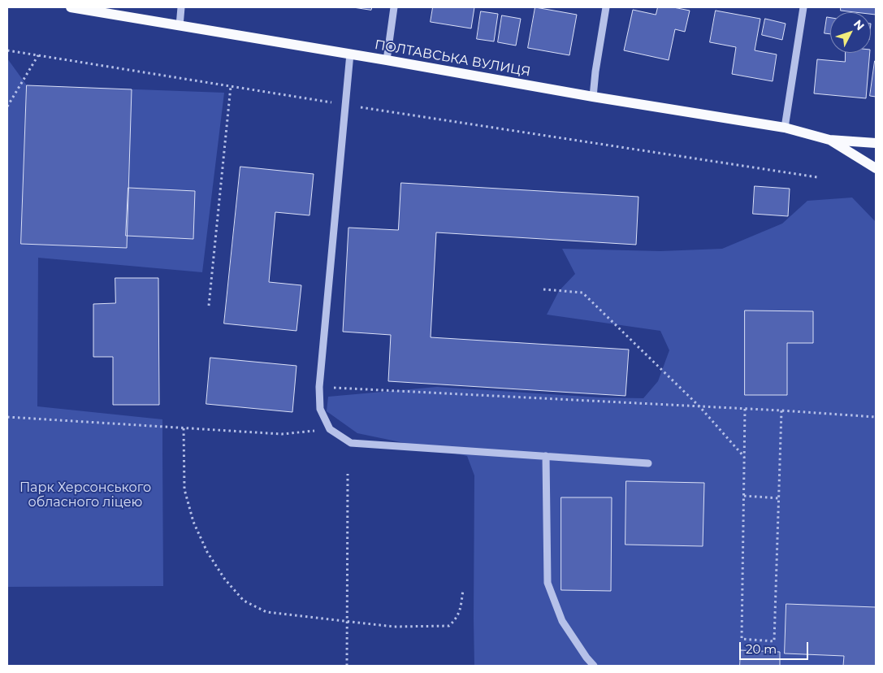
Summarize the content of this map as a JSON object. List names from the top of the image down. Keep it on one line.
{"streets":{"main road":["ПОЛТАВСЬКА ВУЛИЦЯ"]},"parks":["Парк Херсонського обласного ліцею"],"scale_bar":"20 m","north":"top right"}
